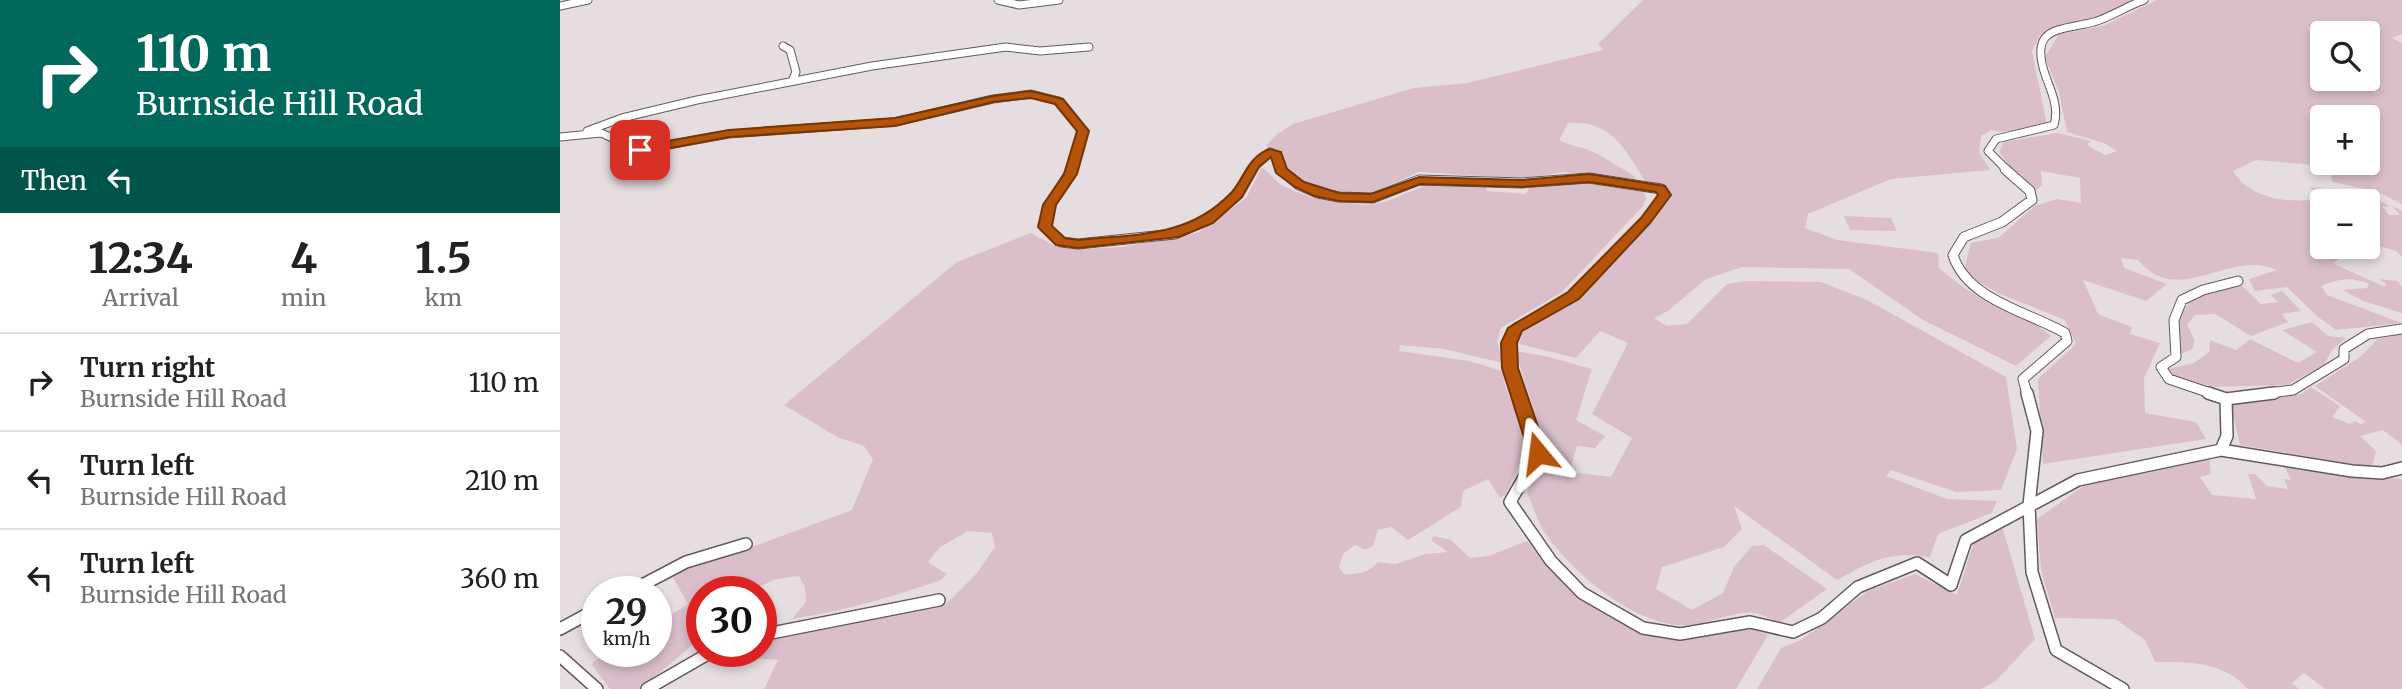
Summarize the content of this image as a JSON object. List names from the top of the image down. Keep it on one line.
{"page":{"turn":["110 m","Burnside Hill Road"],"map_buttons":["+","−"],"then":"Then","eta":["12:34","Arrival","4","min","1.5","km"],"list":[{"name":"Turn right","note":"Burnside Hill Road","value":"110 m"},{"name":"Turn left","note":"Burnside Hill Road","value":"210 m"},{"name":"Turn left","note":"Burnside Hill Road","value":"360 m"}],"speed":"29 km/h","limit":"30"}}
